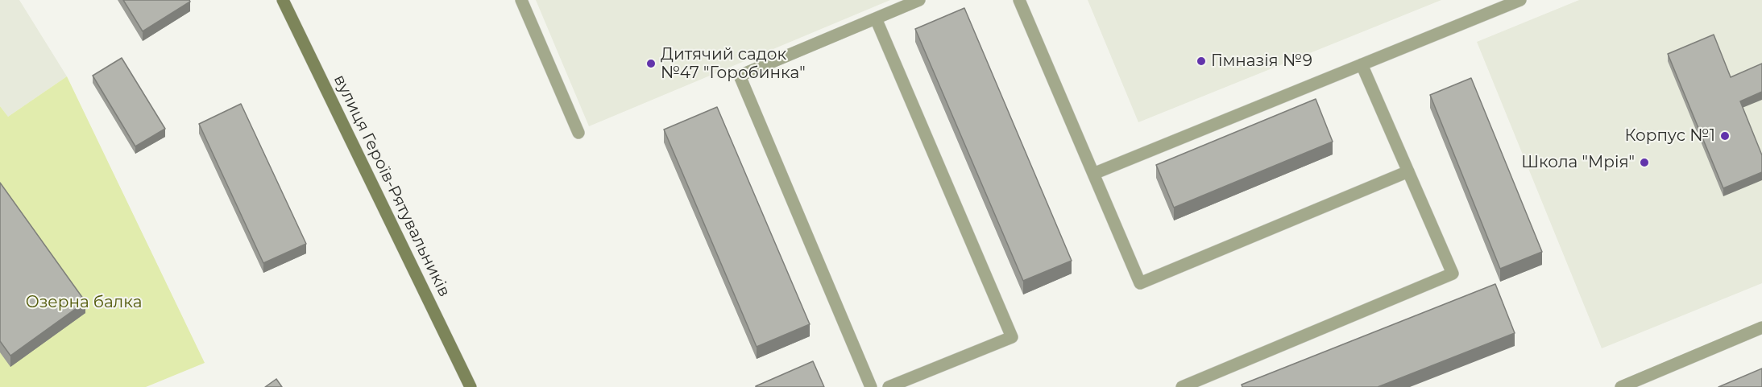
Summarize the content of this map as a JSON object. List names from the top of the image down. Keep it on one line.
{"streets":{"main road":["вулиця Героїв-Рятувальників"]},"parks":["Озерна балка"],"places":["Гімназія №9","Дитячий садок №47 \"Горобинка\"","Корпус №1","Школа \"Мрія\""]}
